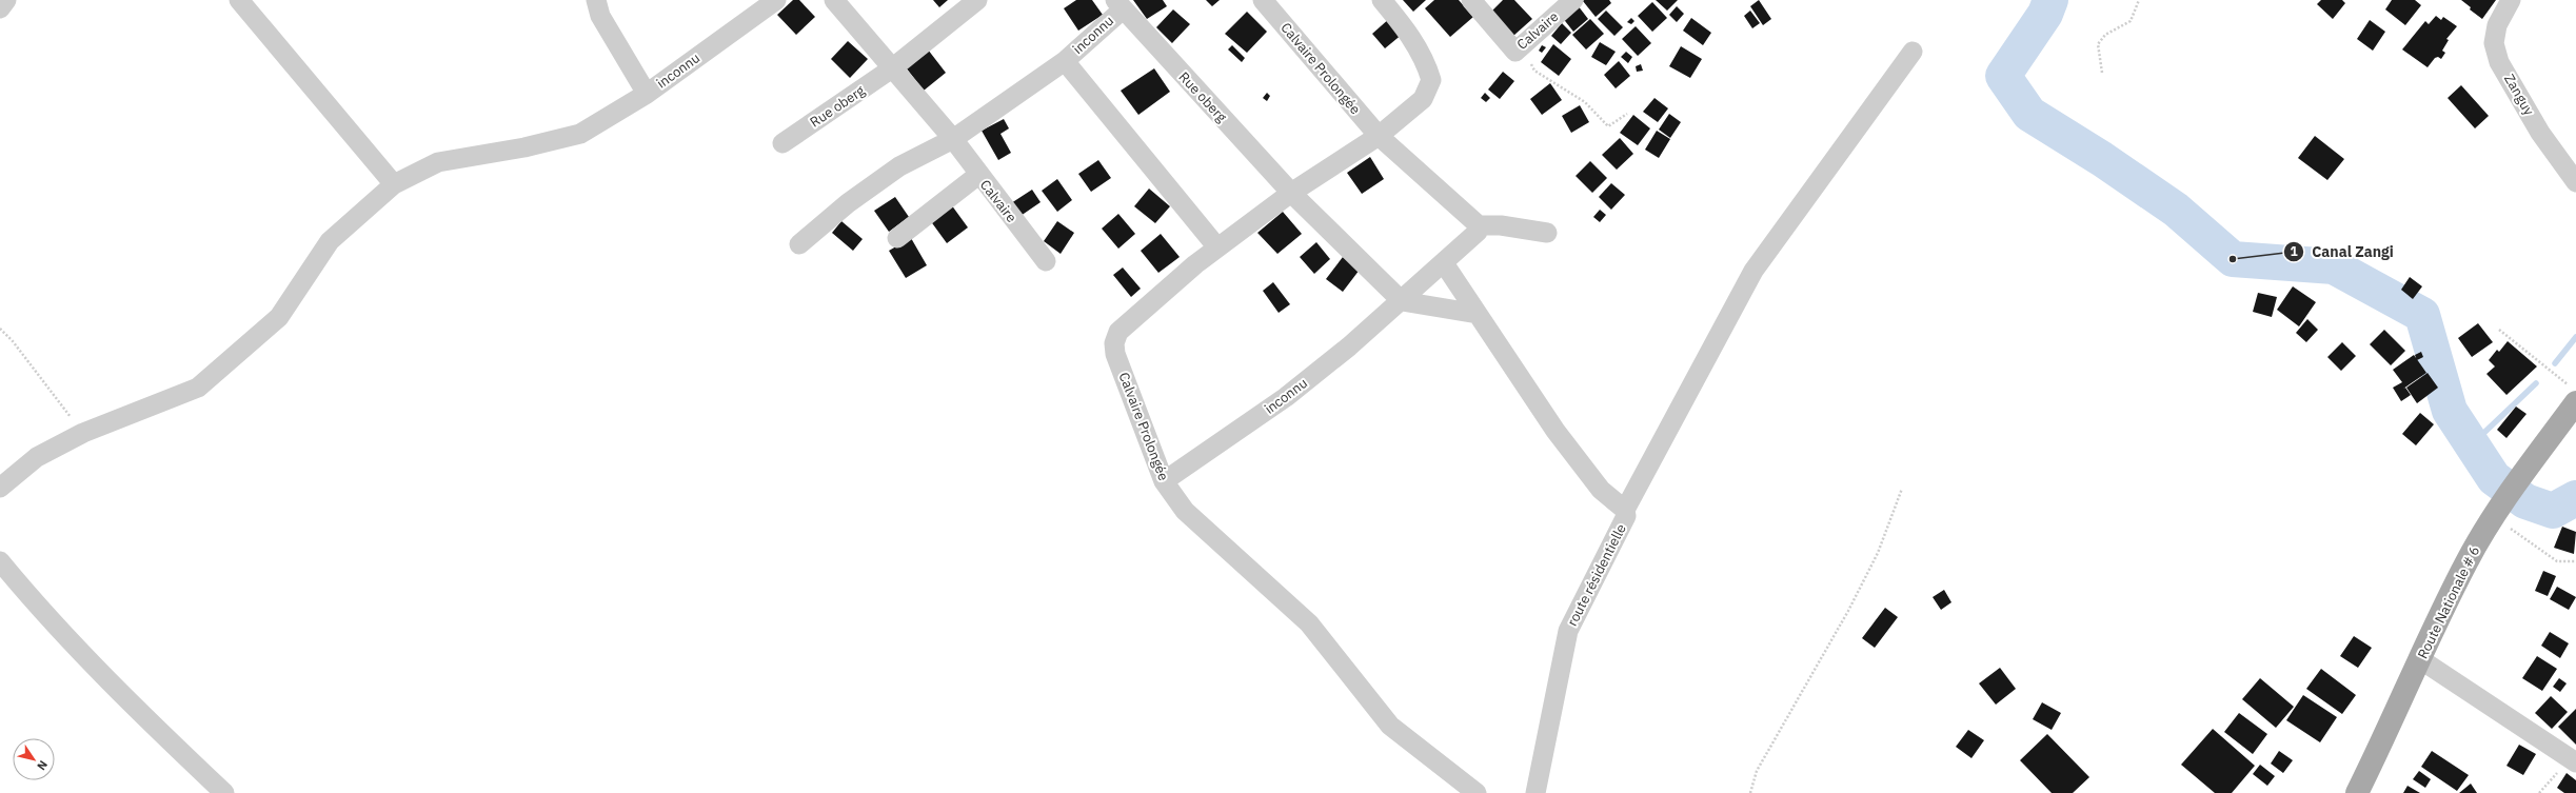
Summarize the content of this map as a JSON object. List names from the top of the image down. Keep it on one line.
{"streets":{"main road":["Route Nationale # 6"],"street":["Calvaire","inconnu","Calvaire Prolongée","Zanguy","Rue oberg","route résidentielle"]},"crossings":[["Calvaire","inconnu"],["Calvaire","Rue oberg"],["inconnu","Calvaire Prolongée"],["inconnu","Rue oberg"],["inconnu","route résidentielle"],["Calvaire Prolongée","Rue oberg"]],"places":["Canal Zangi"],"north":"bottom right"}
